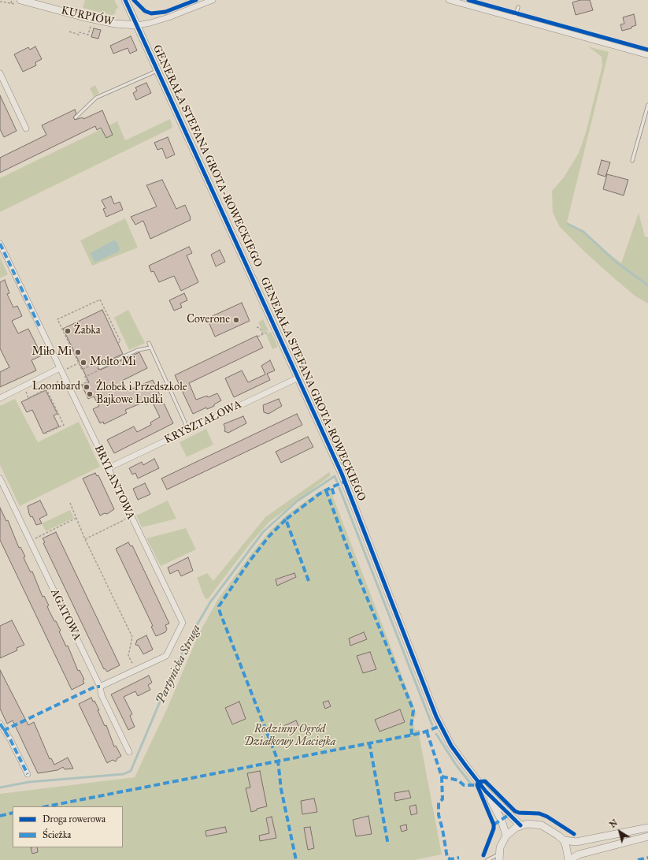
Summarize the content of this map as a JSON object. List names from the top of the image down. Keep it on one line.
{"streets":{"street":["KURPIÓW","GENERAŁA STEFANA GROTA-ROWECKIEGO","KRYSZTAŁOWA","BRYLANTOWA","AGATOWA"]},"crossings":[["KURPIÓW","GENERAŁA STEFANA GROTA-ROWECKIEGO"],["GENERAŁA STEFANA GROTA-ROWECKIEGO","KRYSZTAŁOWA"],["KRYSZTAŁOWA","BRYLANTOWA"],["BRYLANTOWA","AGATOWA"]],"water":["Partynicka Struga"],"parks":["Rodzinny Ogród Działkowy Maciejka"],"places":["Coverone","Żabka","Miło Mi","Molto Mi","Loombard","Żlobek i Przedszkole Bajkowe Ludki"],"legend":["Droga rowerowa","Ścieżka"],"north":"top left"}
